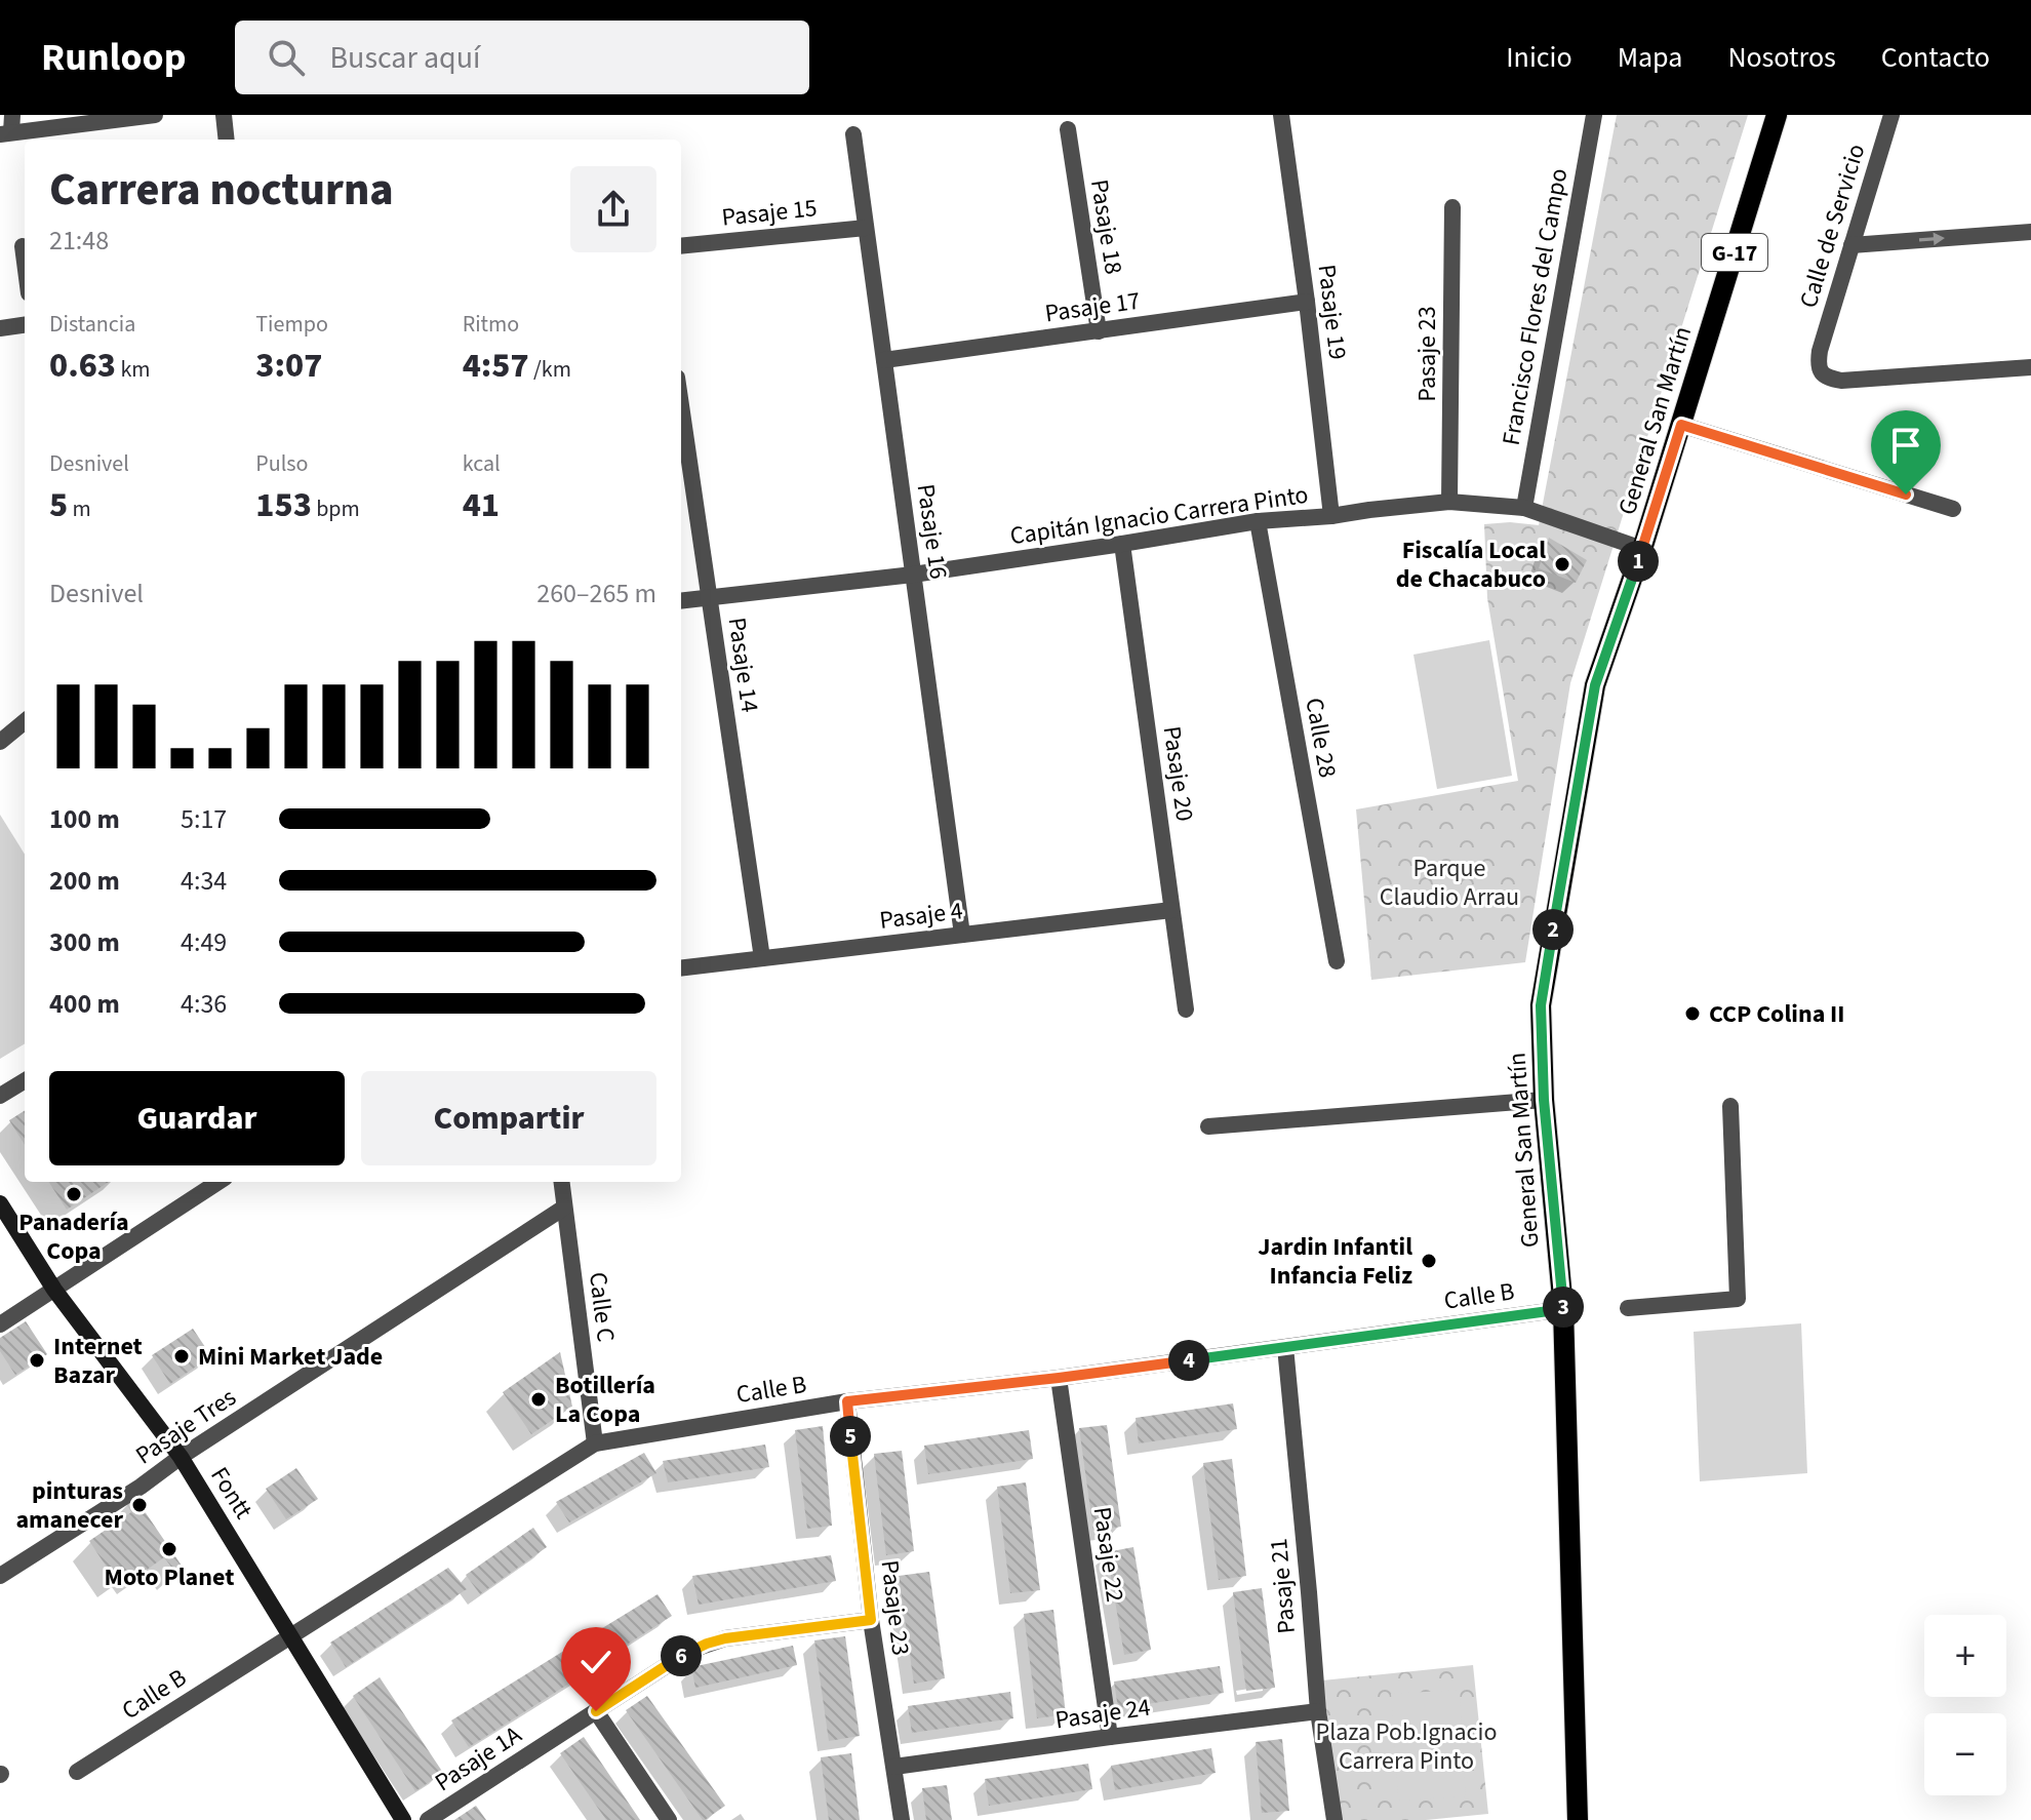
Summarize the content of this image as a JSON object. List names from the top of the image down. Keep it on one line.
{"streets":{"main road":["G-17","General San Martín","Fontt"],"street":["Pasaje 15","Calle de Servicio","Pasaje 18","Pasaje 17","Francisco Flores del Campo","Pasaje 19","Pasaje 23","Capitán Ignacio Carrera Pinto","Pasaje 16","Pasaje 14","Calle 28","Pasaje 20","Pasaje 4","Calle B","Calle C","Pasaje Tres","Pasaje 22","Pasaje 21","Pasaje 24","Pasaje 1A"]},"crossings":[["Pasaje 15","Pasaje 16"],["Pasaje 18","Pasaje 17"],["Pasaje 17","Pasaje 19"],["Pasaje 17","Pasaje 16"],["Francisco Flores del Campo","Capitán Ignacio Carrera Pinto"],["Pasaje 19","Capitán Ignacio Carrera Pinto"],["Pasaje 23","Capitán Ignacio Carrera Pinto"],["Pasaje 23","Calle B"],["Pasaje 23","Pasaje 24"],["Pasaje 23","Pasaje 1A"],["General San Martín","Capitán Ignacio Carrera Pinto"],["General San Martín","Calle B"],["Capitán Ignacio Carrera Pinto","Pasaje 16"],["Capitán Ignacio Carrera Pinto","Pasaje 14"],["Capitán Ignacio Carrera Pinto","Calle 28"],["Capitán Ignacio Carrera Pinto","Pasaje 20"],["Pasaje 16","Pasaje 4"],["Pasaje 14","Pasaje 4"],["Pasaje 20","Pasaje 4"],["Calle B","Calle C"],["Calle B","Fontt"],["Calle B","Pasaje 22"],["Calle B","Pasaje 21"],["Calle C","Pasaje Tres"],["Pasaje Tres","Fontt"],["Pasaje 22","Pasaje 24"],["Pasaje 21","Pasaje 24"]],"parks":["Parque Claudio Arrau","Plaza Pob.Ignacio Carrera Pinto"],"places":["Fiscalía Local de Chacabuco","CCP Colina II","Panadería Copa","Jardin Infantil Infancia Feliz","Mini Market Jade","Internet Bazar","Botillería La Copa","pinturas amanecer","Moto Planet"],"page":{"header":"Runloop","search":"Buscar aquí","nav":["Inicio","Mapa","Nosotros","Contacto"],"heading":["Carrera nocturna","21:48"],"stats":[["Distancia","0.63 km"],["Tiempo","3:07"],["Ritmo","4:57 /km"],["Desnivel","5 m"],["Pulso","153 bpm"],["kcal","41"]],"pins":["1","2","3","4","5","6"],"chart":["Desnivel","260–265 m"],"list":[{"name":"100 m","note":"5:17"},{"name":"200 m","note":"4:34"},{"name":"300 m","note":"4:49"},{"name":"400 m","note":"4:36"}],"buttons":["Guardar","Compartir"],"map_buttons":["+","−"]}}
